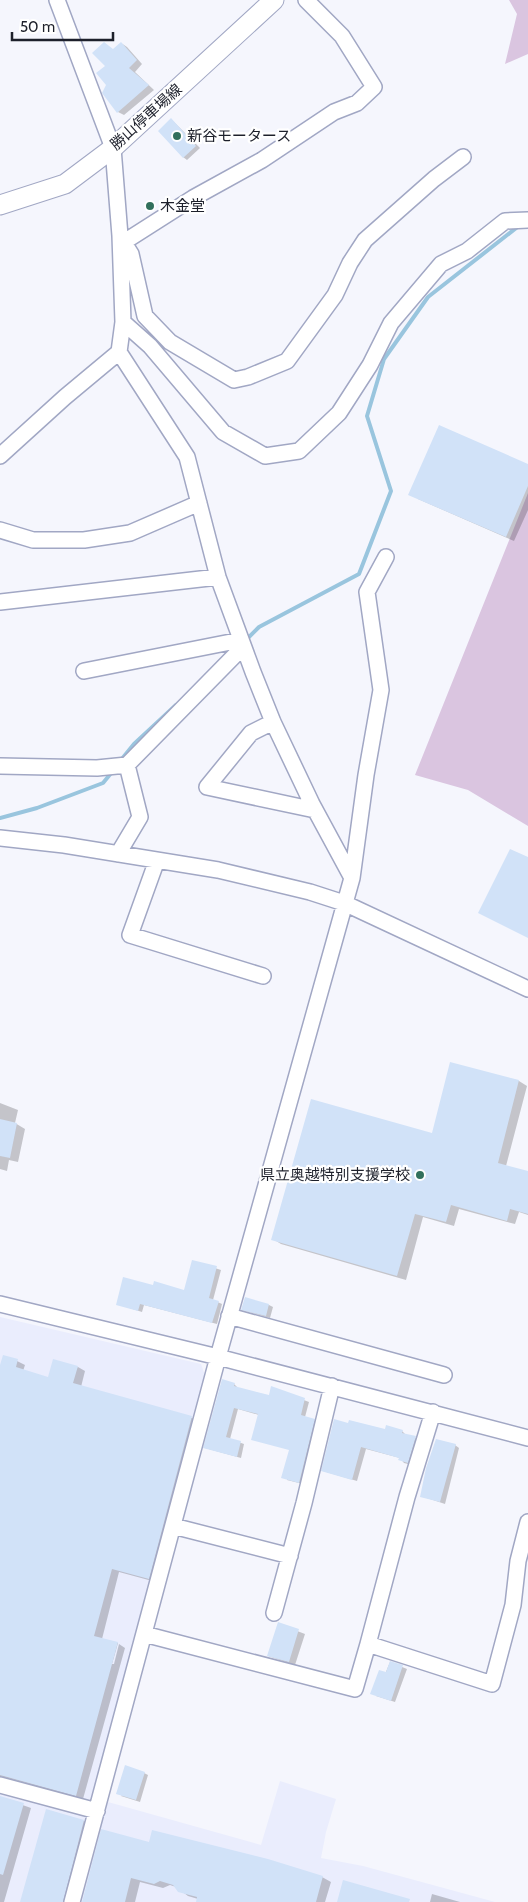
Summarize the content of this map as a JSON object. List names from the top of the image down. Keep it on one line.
{"streets":{"main road":["勝山停車場線"]},"places":["新谷モータース","木金堂","県立奥越特別支援学校"],"scale_bar":"50 m"}
